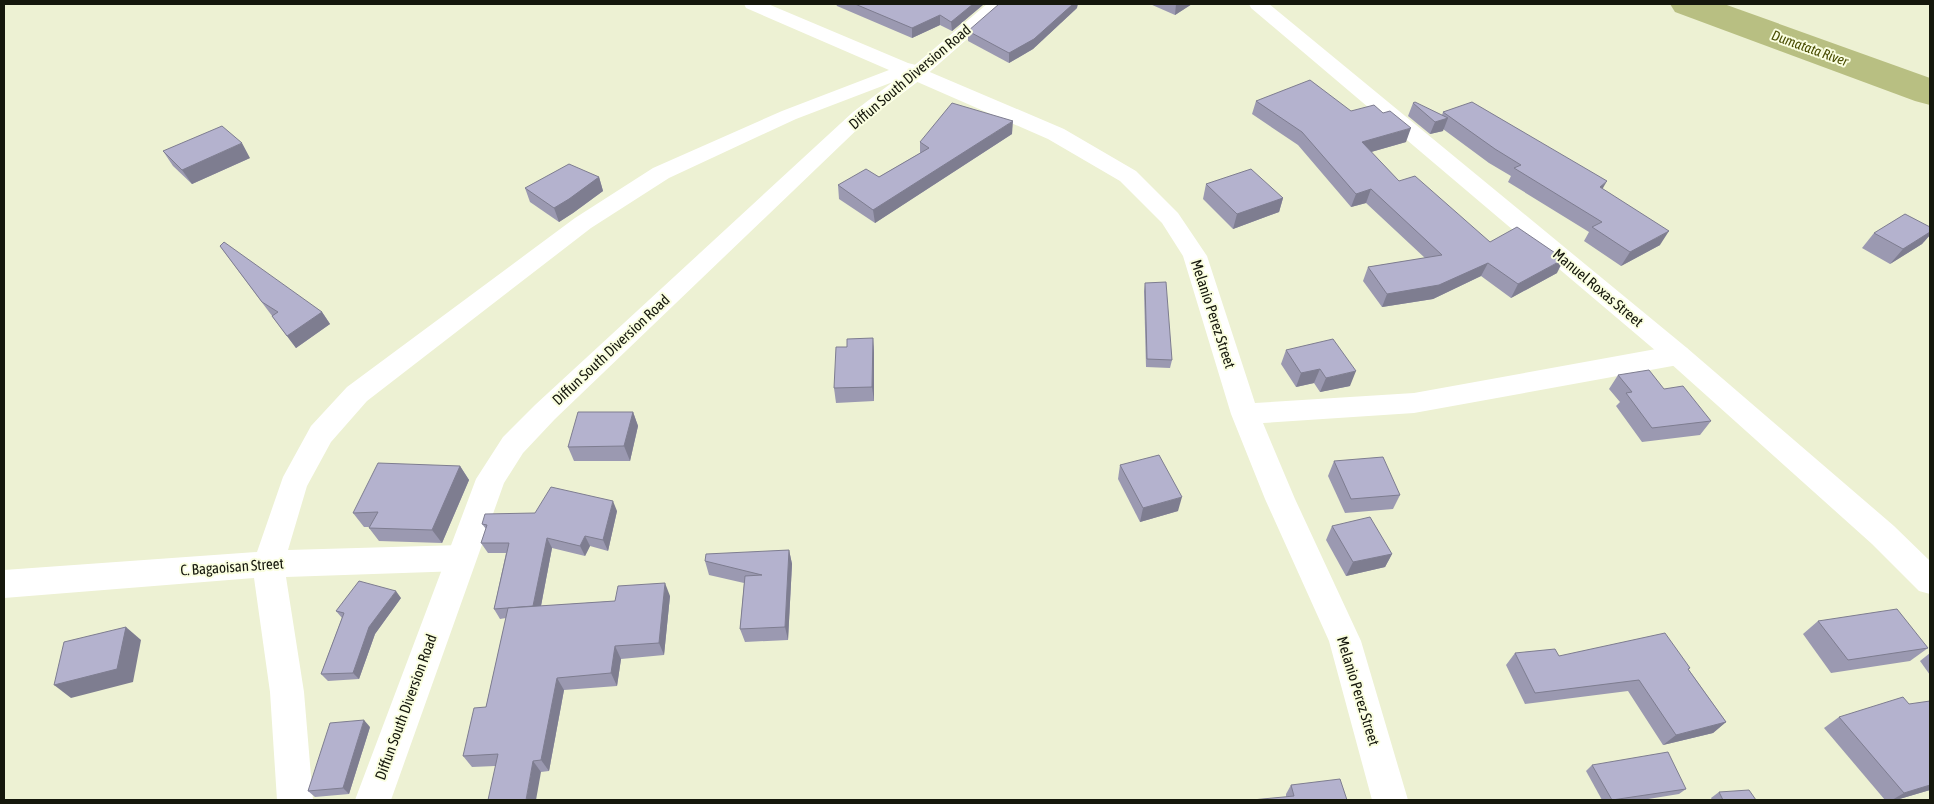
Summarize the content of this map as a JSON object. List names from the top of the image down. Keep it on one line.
{"streets":{"street":["Diffun South Diversion Road","Manuel Roxas Street","Melanio Perez Street","C. Bagaoisan Street"]},"crossings":[["Diffun South Diversion Road","Melanio Perez Street"],["Diffun South Diversion Road","C. Bagaoisan Street"]],"water":["Dumatata River"]}
